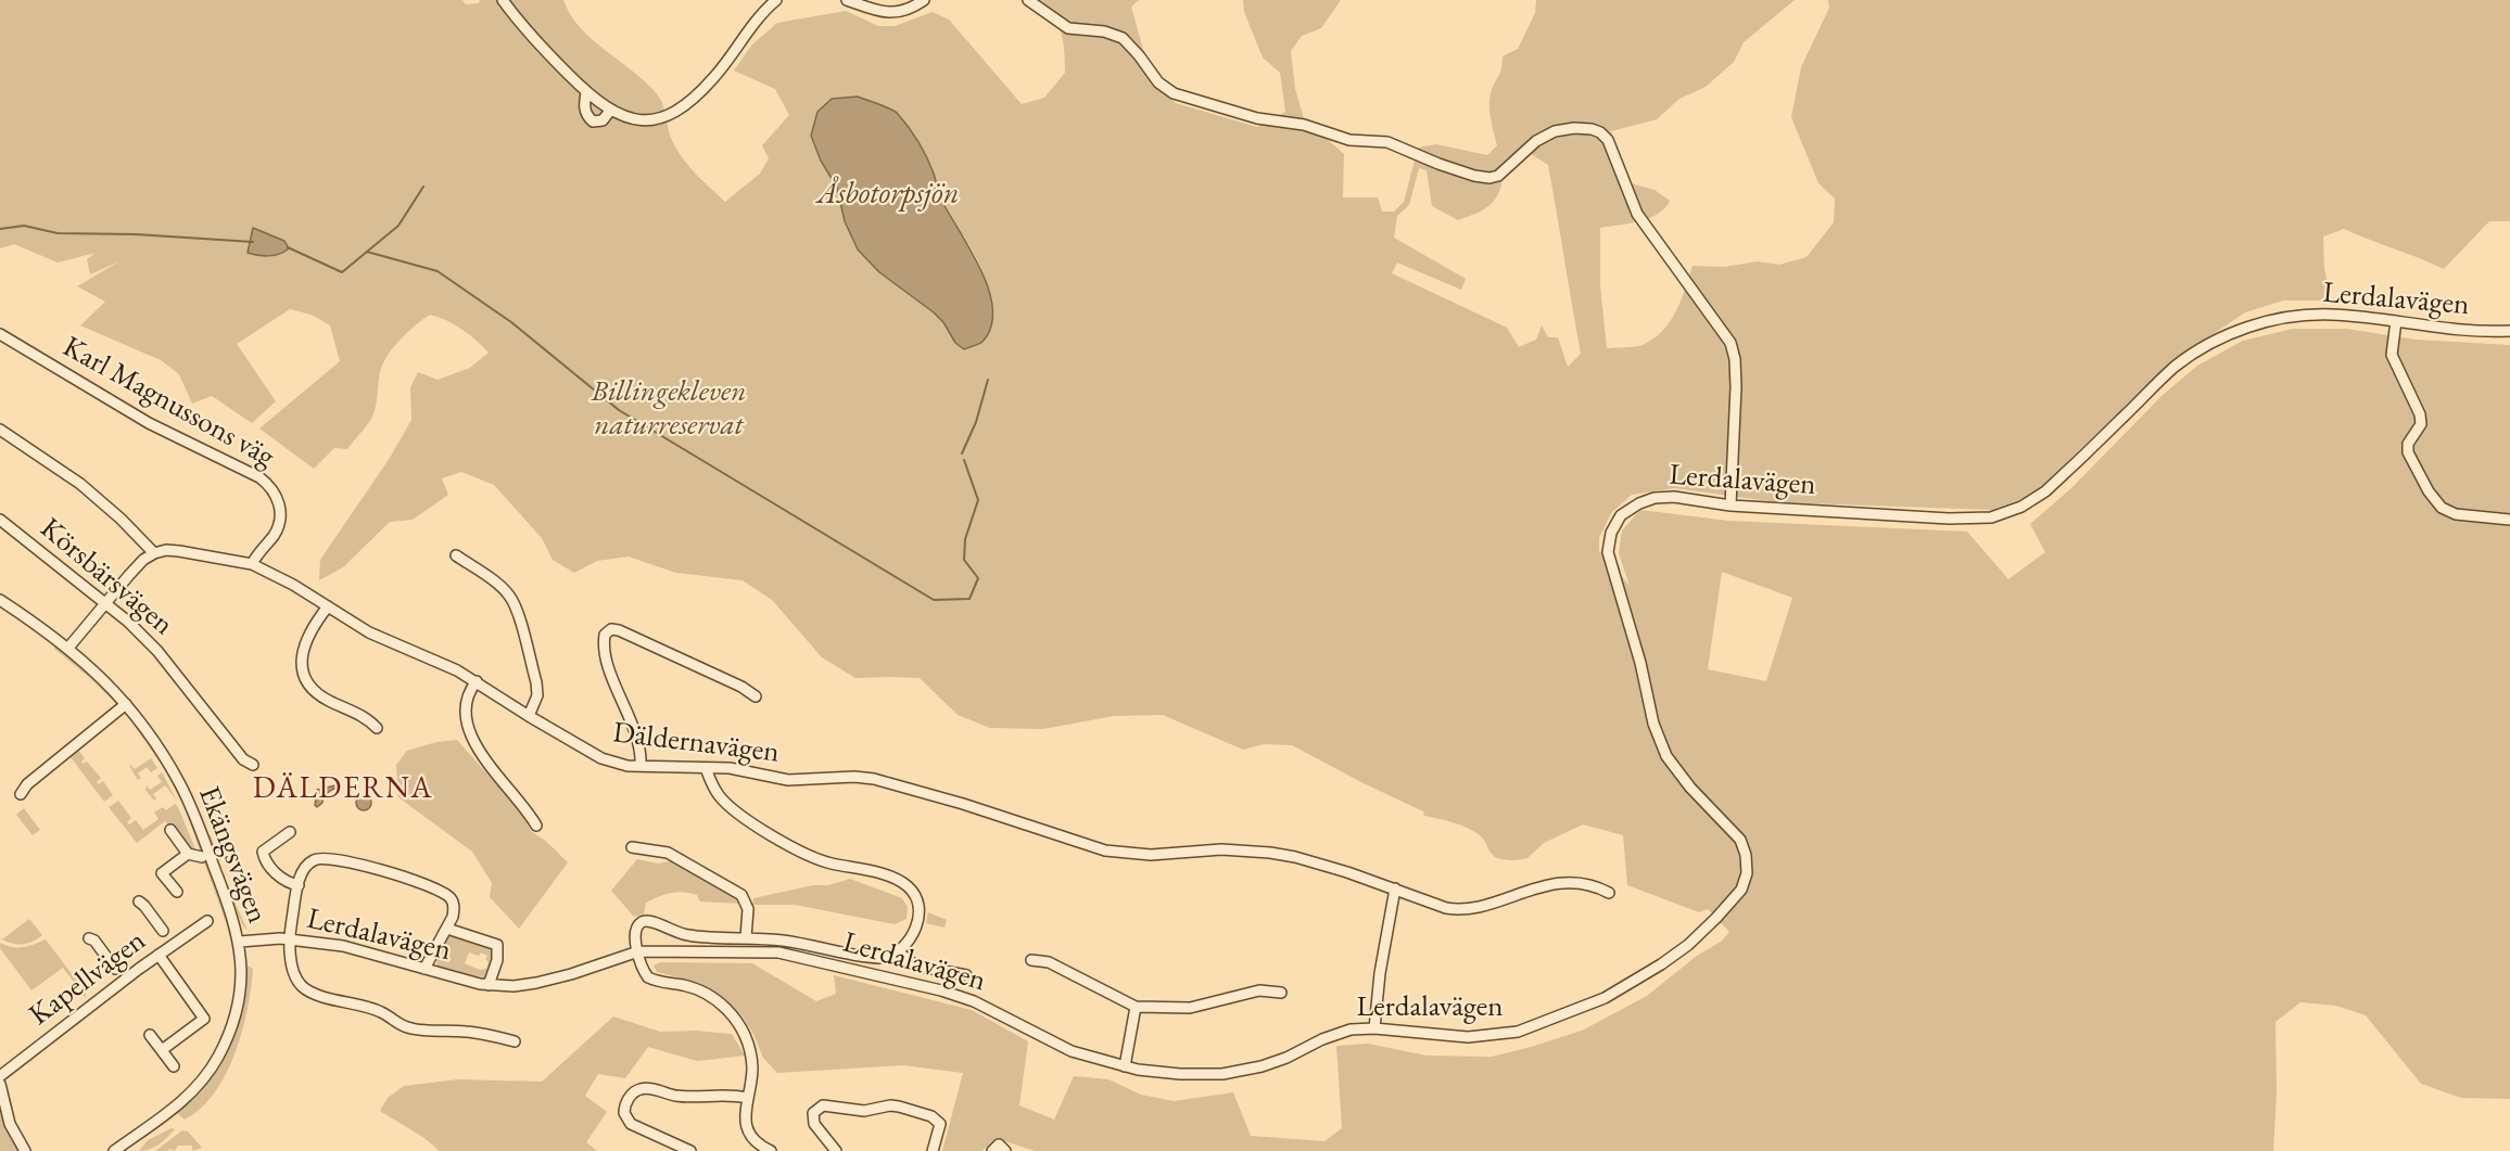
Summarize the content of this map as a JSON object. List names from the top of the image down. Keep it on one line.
{"streets":{"street":["Lerdalavägen","Karl Magnussons väg","Körsbärsvägen","Däldernavägen","Ekängsvägen","Kapellvägen"]},"crossings":[["Lerdalavägen","Ekängsvägen"],["Karl Magnussons väg","Däldernavägen"]],"districts":["DÄLDERNA"],"water":["Åsbotorpsjön"],"parks":["Billingekleven naturreservat"]}
